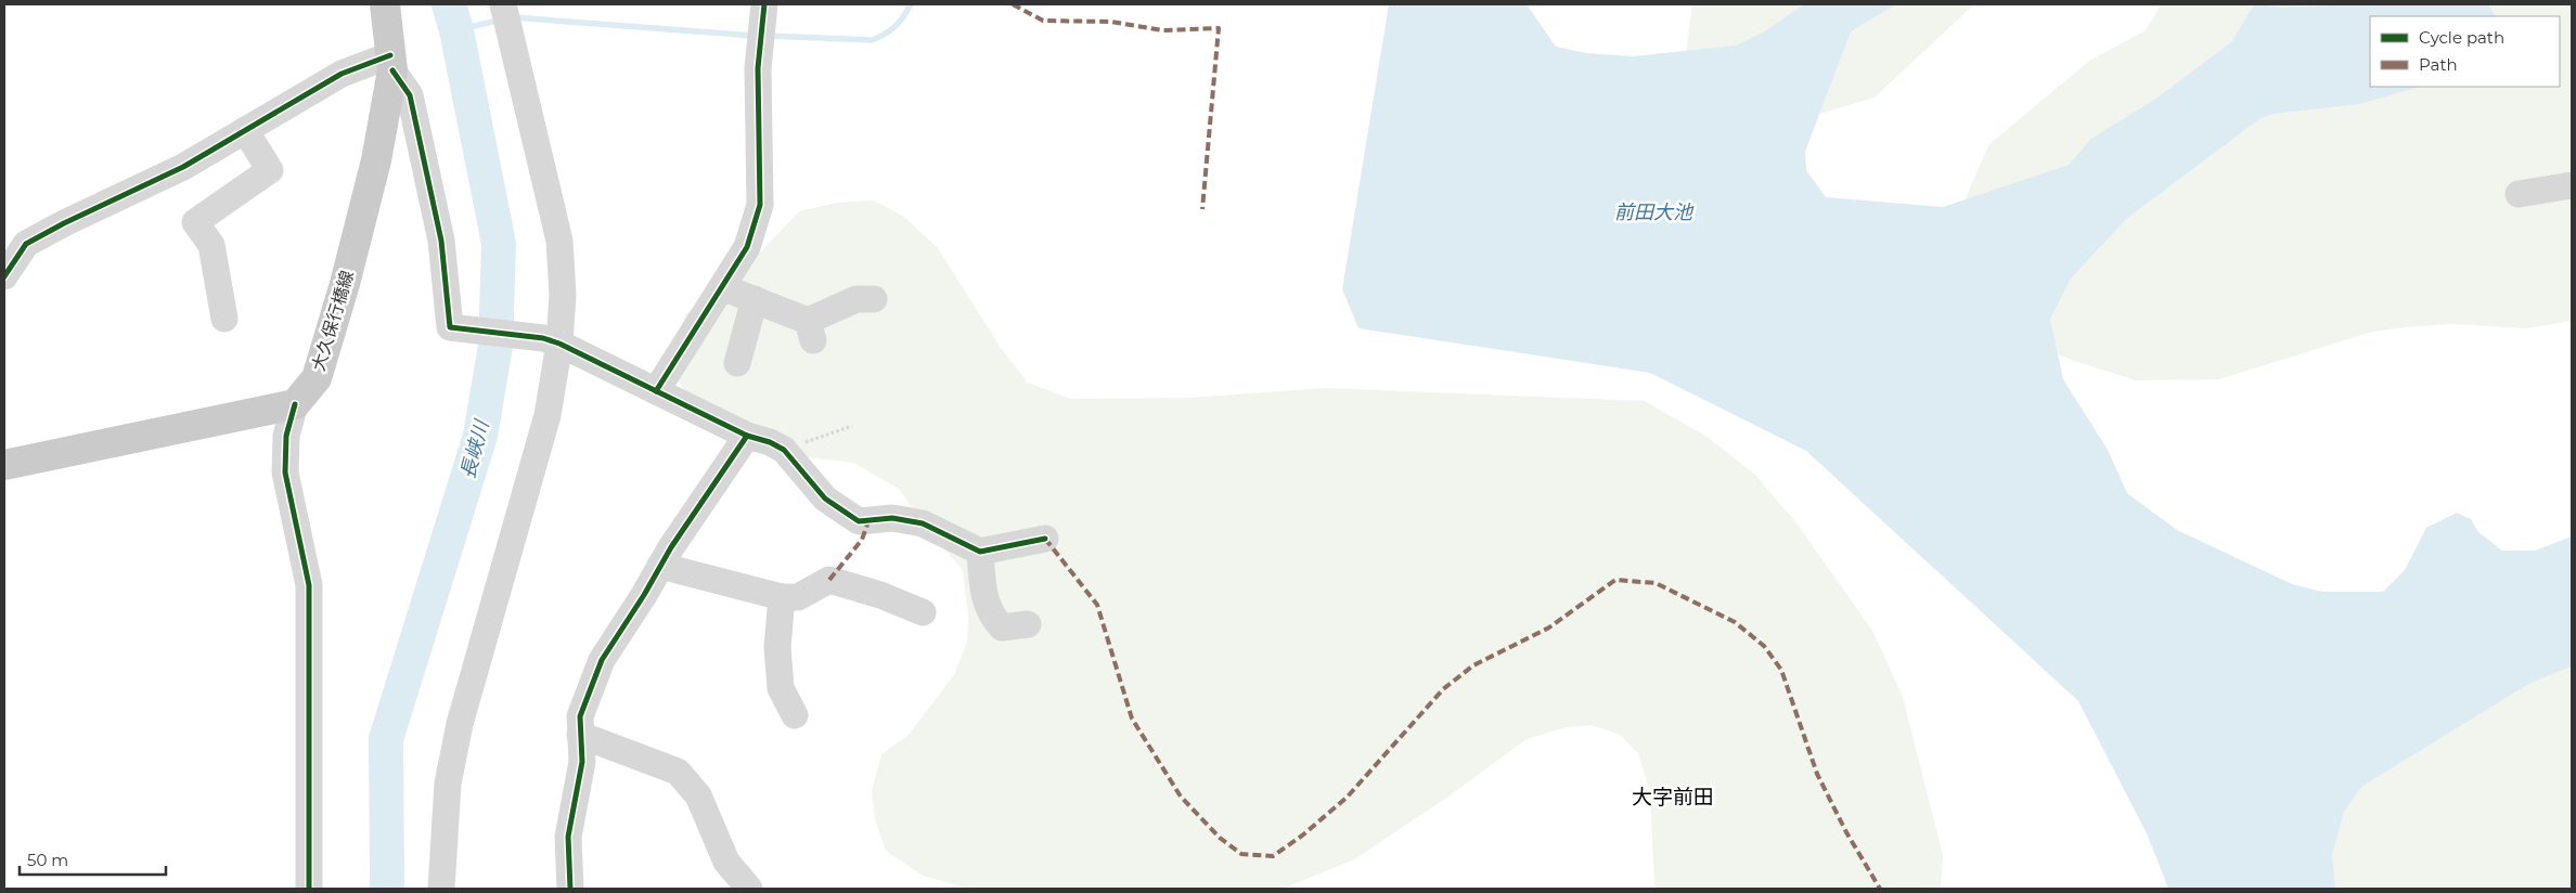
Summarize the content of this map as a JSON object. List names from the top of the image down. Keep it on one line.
{"streets":{"main road":["大久保行橋線"]},"districts":["大字前田"],"water":["前田大池","長峡川"],"legend":["Cycle path","Path"],"scale_bar":"50 m"}
